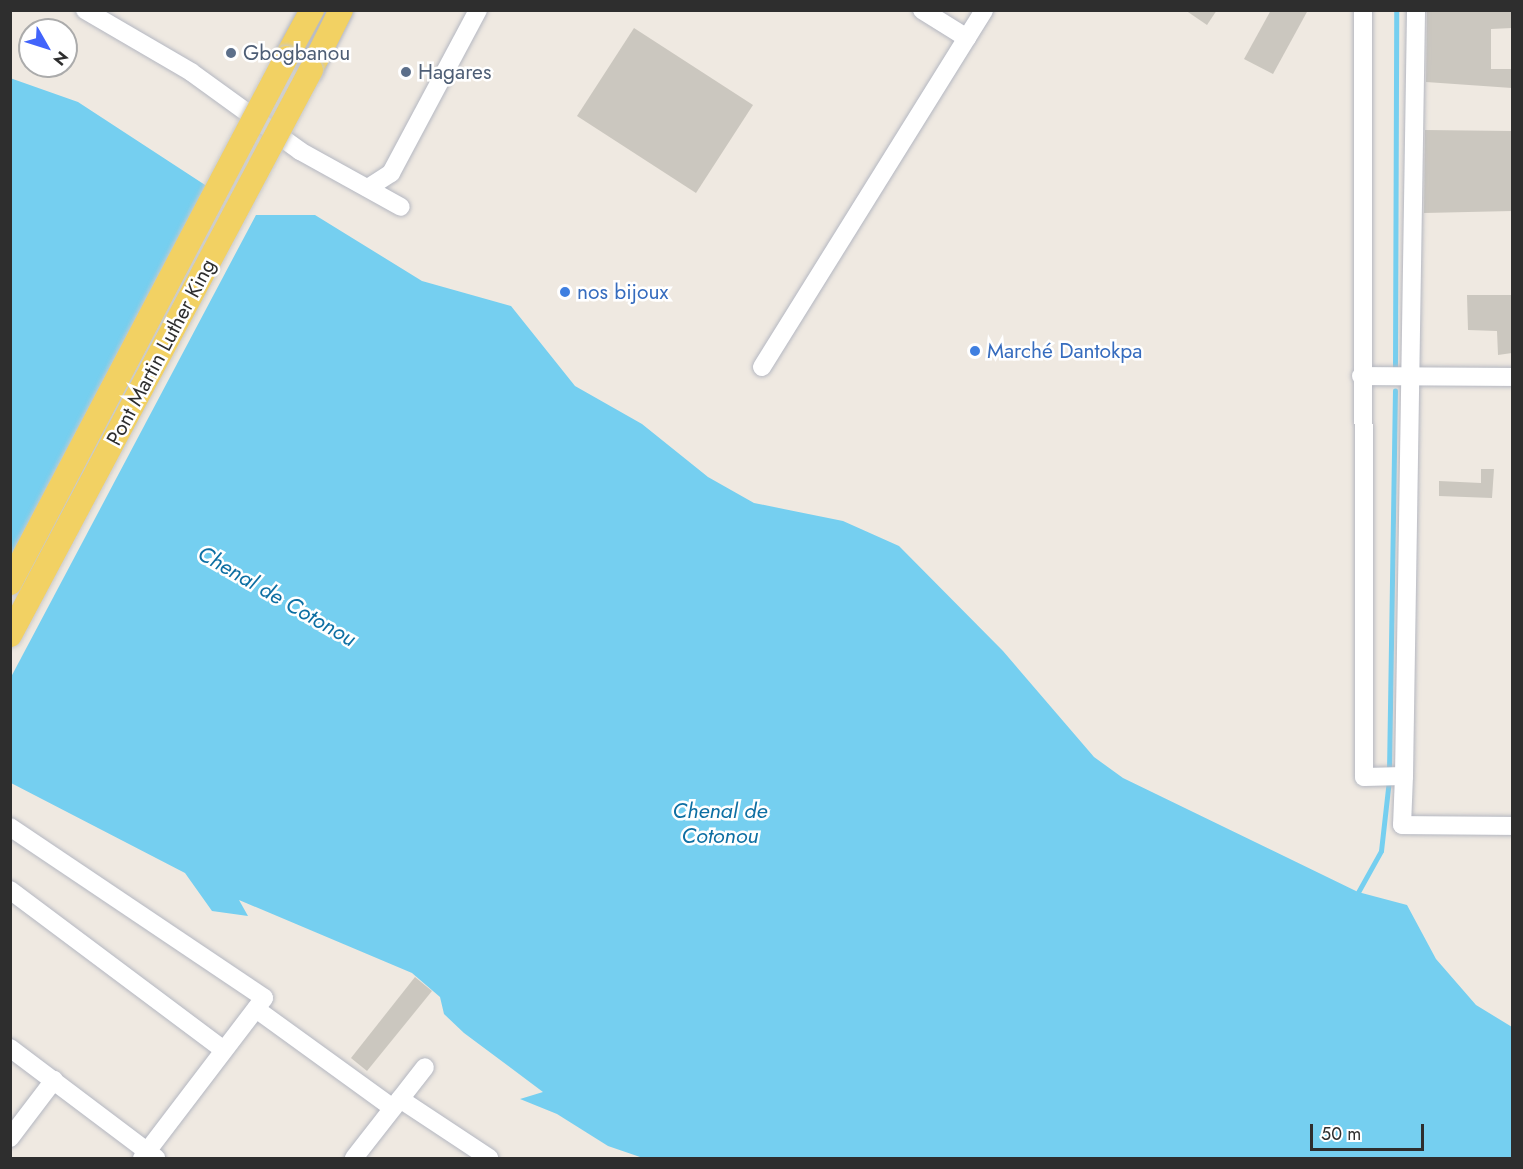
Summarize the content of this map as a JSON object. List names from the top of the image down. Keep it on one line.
{"streets":{"main road":["Pont Martin Luther King"]},"water":["Chenal de Cotonou"],"places":["Gbogbanou","Hagares","nos bijoux","Marché Dantokpa"],"scale_bar":"50 m","north":"bottom right"}
